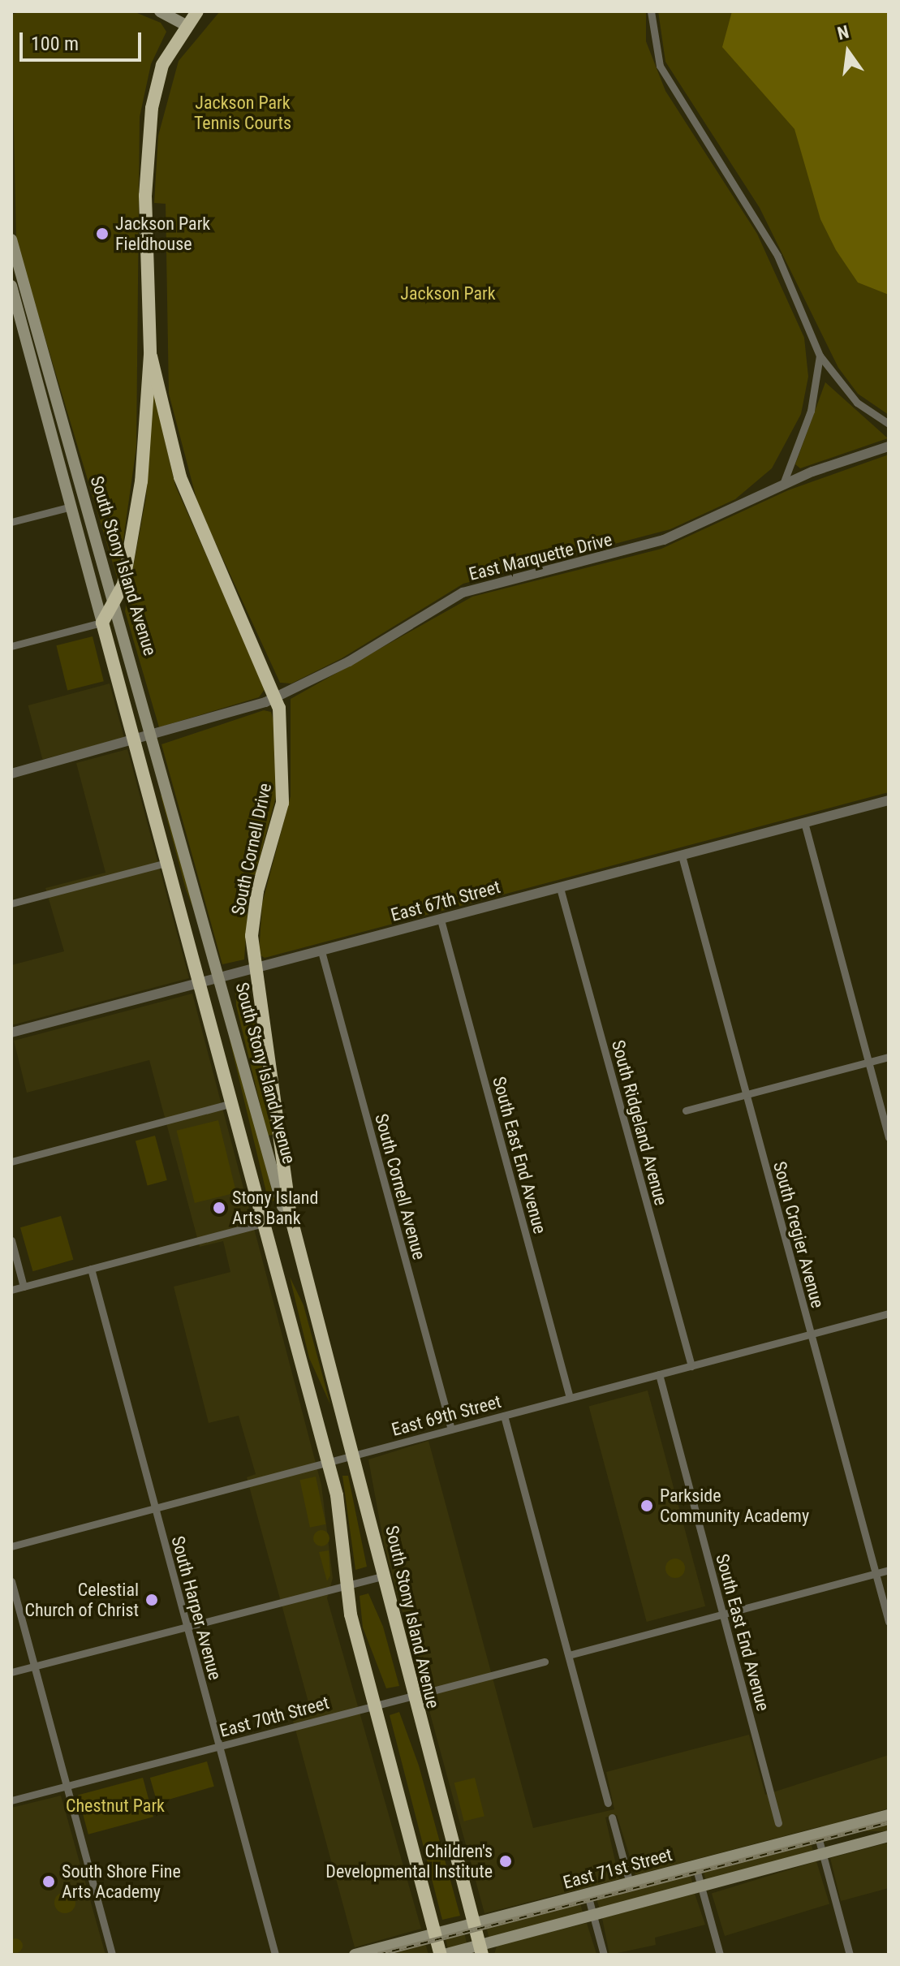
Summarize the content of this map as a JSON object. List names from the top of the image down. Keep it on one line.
{"streets":{"highway":["South Stony Island Avenue","South Cornell Drive"],"main road":["East 71st Street"],"street":["East Marquette Drive","East 67th Street","South Ridgeland Avenue","South East End Avenue","South Cornell Avenue","South Cregier Avenue","East 69th Street","South Harper Avenue","East 70th Street"]},"crossings":[["East Marquette Drive","South Stony Island Avenue"],["East Marquette Drive","South Cornell Drive"],["South Stony Island Avenue","South Cornell Drive"],["South Stony Island Avenue","East 67th Street"],["South Stony Island Avenue","East 69th Street"],["South Stony Island Avenue","East 70th Street"],["South Stony Island Avenue","East 71st Street"],["South Cornell Drive","East 67th Street"],["East 67th Street","South Ridgeland Avenue"],["East 67th Street","South East End Avenue"],["East 67th Street","South Cornell Avenue"],["East 67th Street","South Cregier Avenue"],["South Ridgeland Avenue","East 69th Street"],["South East End Avenue","East 69th Street"],["South Cornell Avenue","East 69th Street"],["South Cregier Avenue","East 69th Street"],["East 69th Street","South Harper Avenue"],["South Harper Avenue","East 70th Street"]],"parks":["Jackson Park Tennis Courts","Jackson Park","Chestnut Park"],"places":["Jackson Park Fieldhouse","Stony Island Arts Bank","Parkside Community Academy","Celestial Church of Christ","Children's Developmental Institute","South Shore Fine Arts Academy"],"scale_bar":"100 m","north":"top"}
